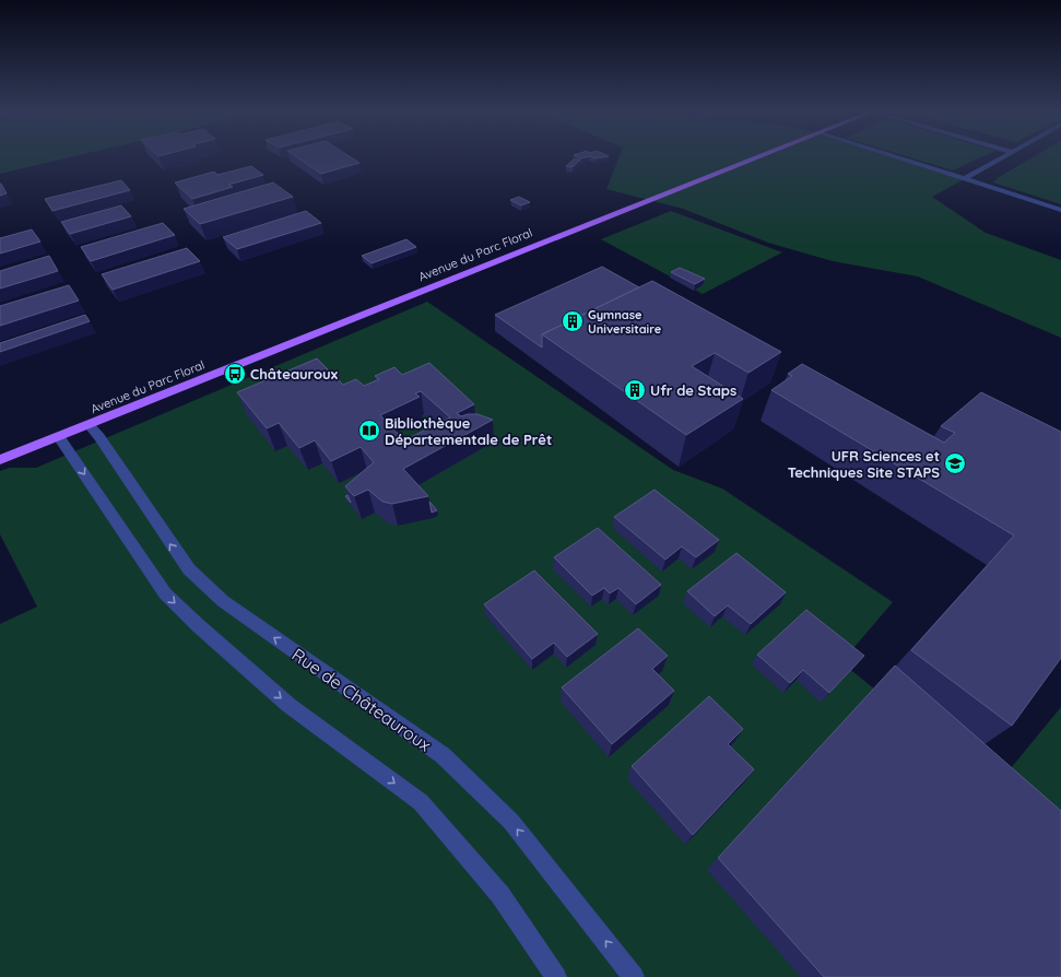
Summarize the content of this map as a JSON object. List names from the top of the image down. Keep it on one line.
{"streets":{"main road":["Avenue du Parc Floral"],"street":["Rue de Châteauroux"]},"crossings":[["Avenue du Parc Floral","Rue de Châteauroux"]],"places":{"building":["Gymnase Universitaire","Ufr de Staps"],"bus stop":["Châteauroux"],"library":["Bibliothèque Départementale de Prêt"],"school or university":["UFR Sciences et Techniques Site STAPS"]}}
